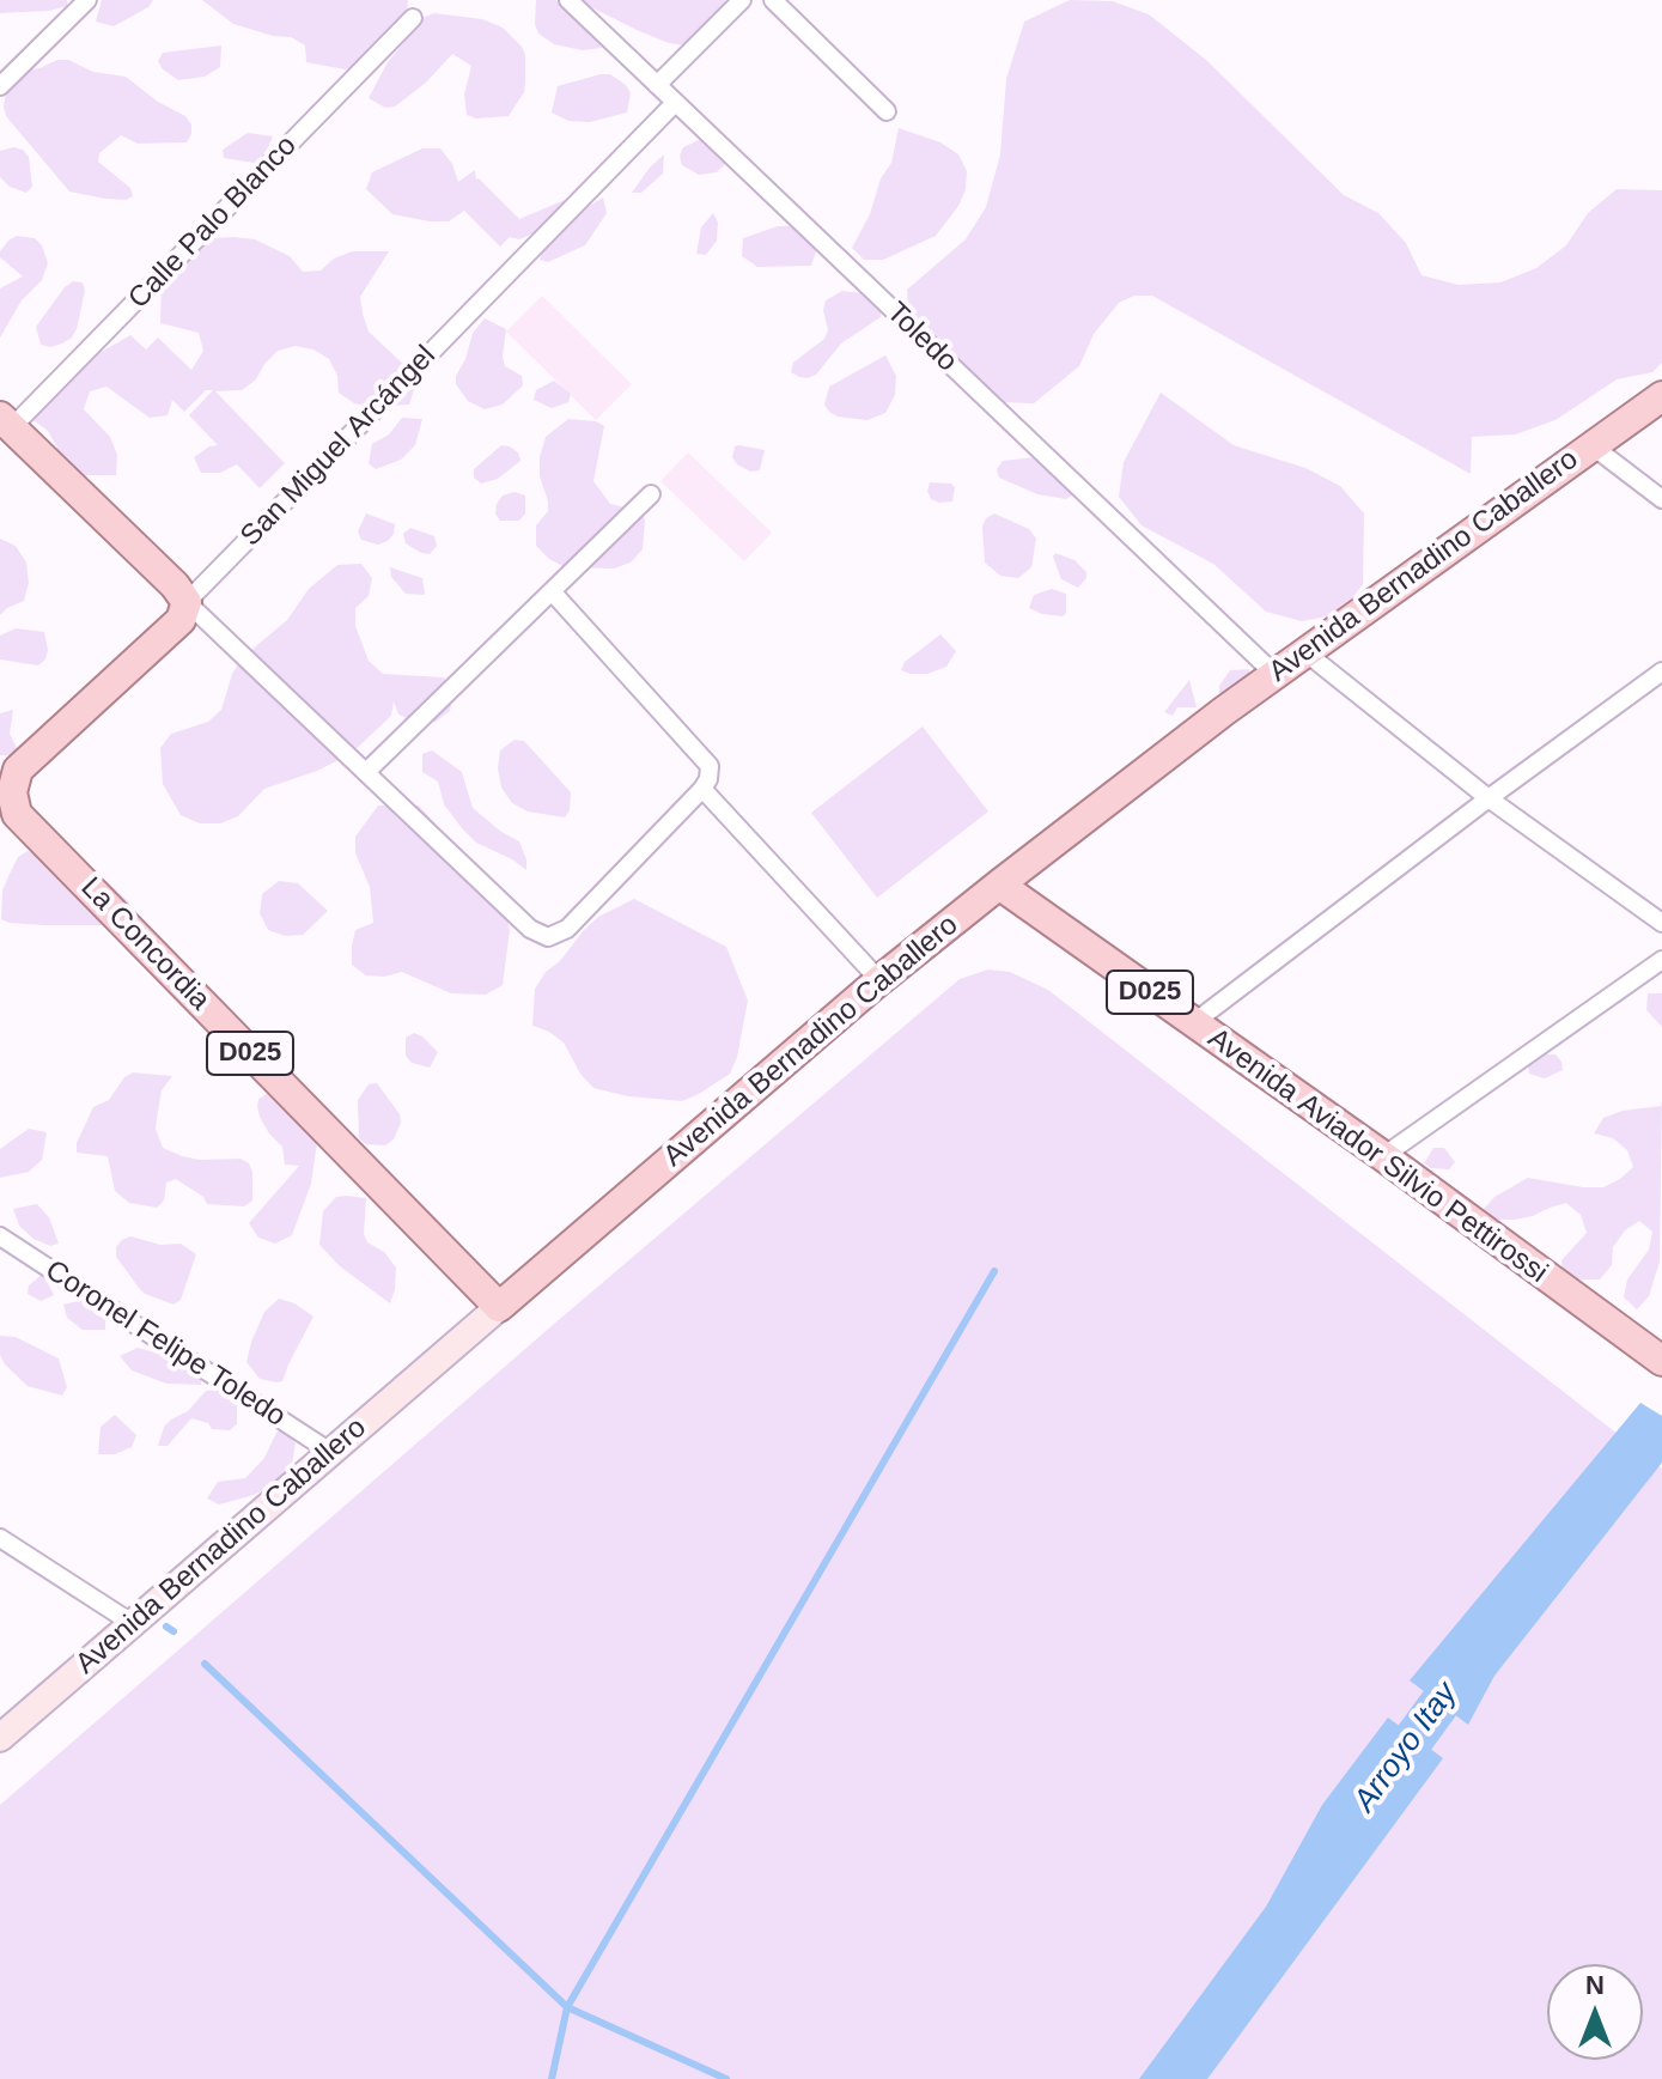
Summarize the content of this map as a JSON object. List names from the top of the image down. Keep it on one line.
{"streets":{"main road":["San Miguel Arcángel","Avenida Bernadino Caballero","La Concordia","D025","Avenida Aviador Silvio Pettirossi"],"street":["Calle Palo Blanco","Toledo","Coronel Felipe Toledo"]},"crossings":[["Toledo","San Miguel Arcángel"],["Toledo","Avenida Bernadino Caballero"],["San Miguel Arcángel","La Concordia"],["Avenida Bernadino Caballero","La Concordia"],["Avenida Bernadino Caballero","Avenida Aviador Silvio Pettirossi"],["Avenida Bernadino Caballero","Coronel Felipe Toledo"]],"water":["Arroyo Itay"],"north":"top"}
